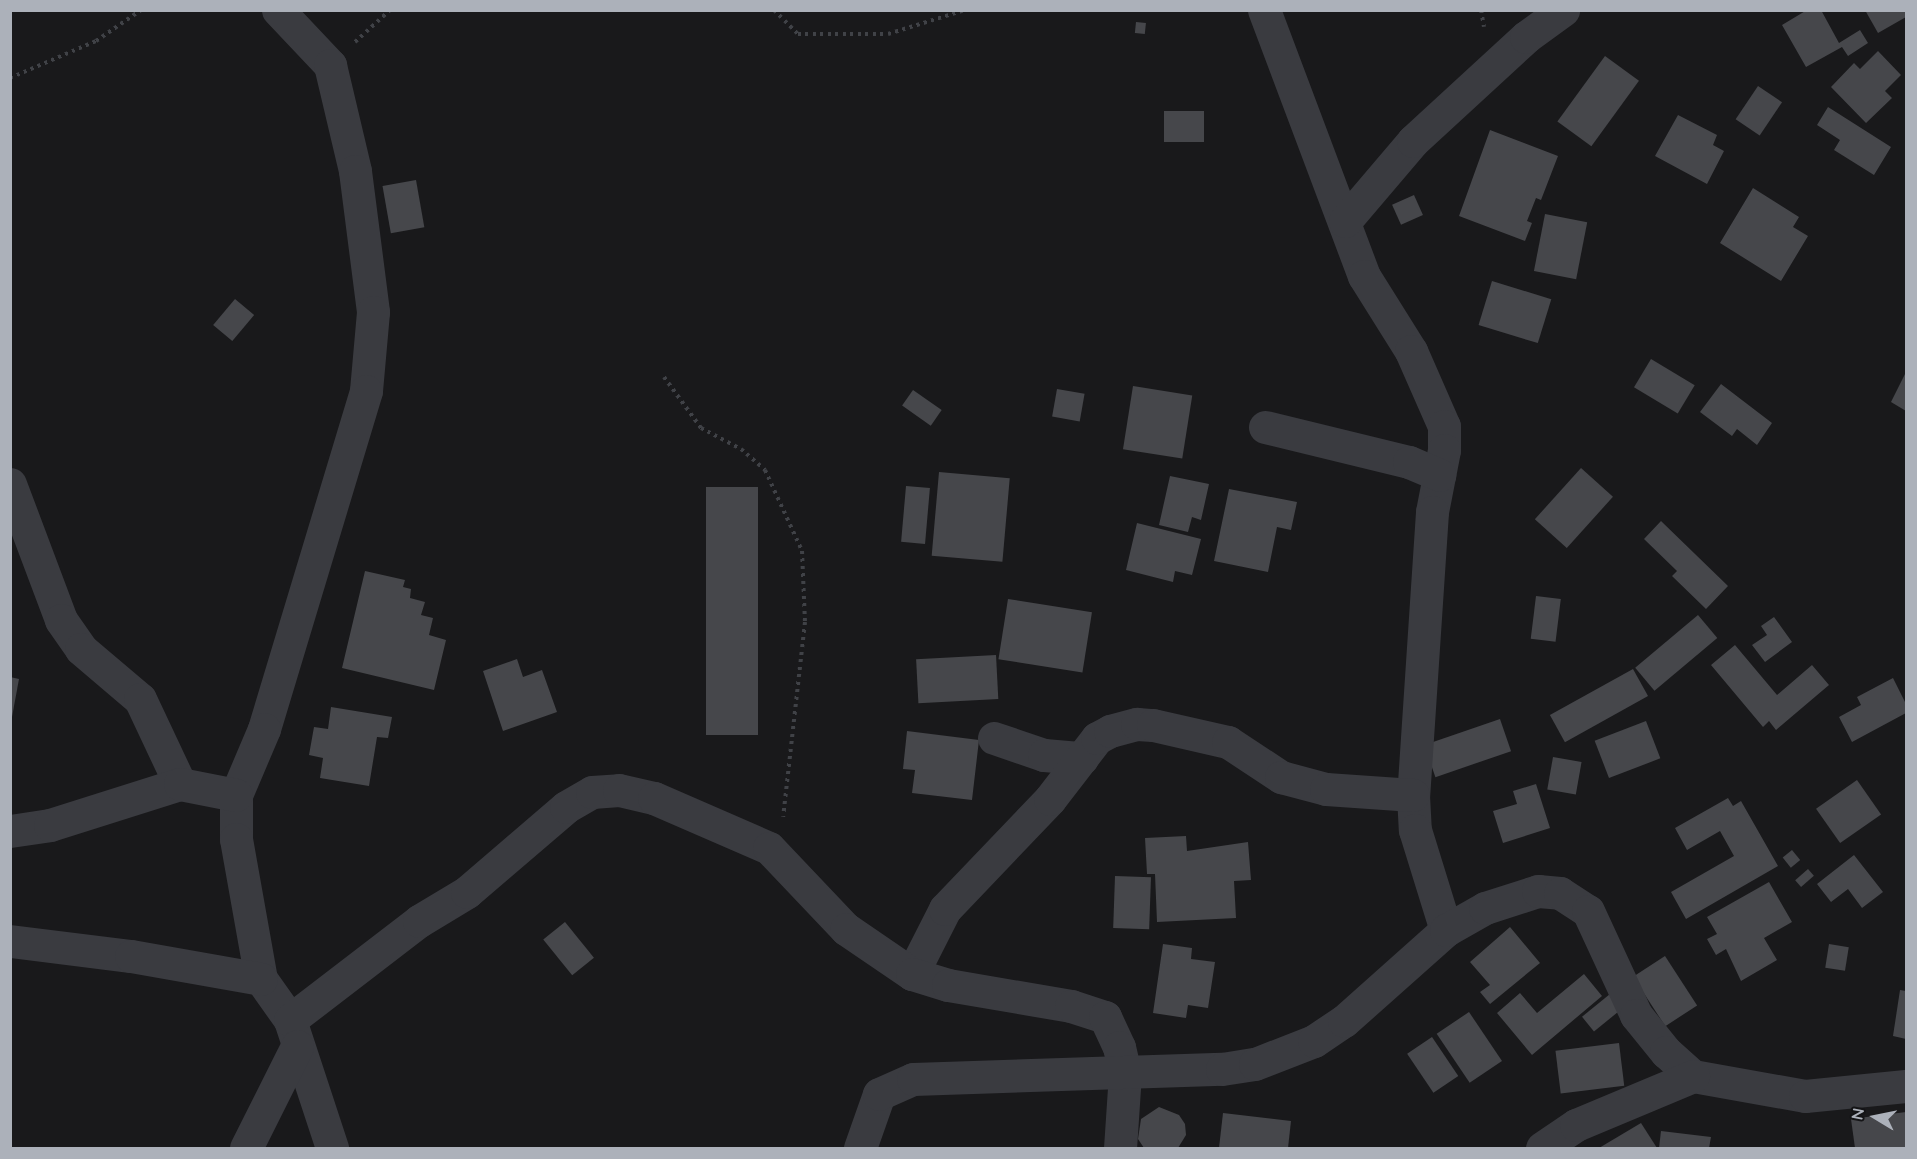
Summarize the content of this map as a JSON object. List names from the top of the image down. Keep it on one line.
{"north":"left"}
